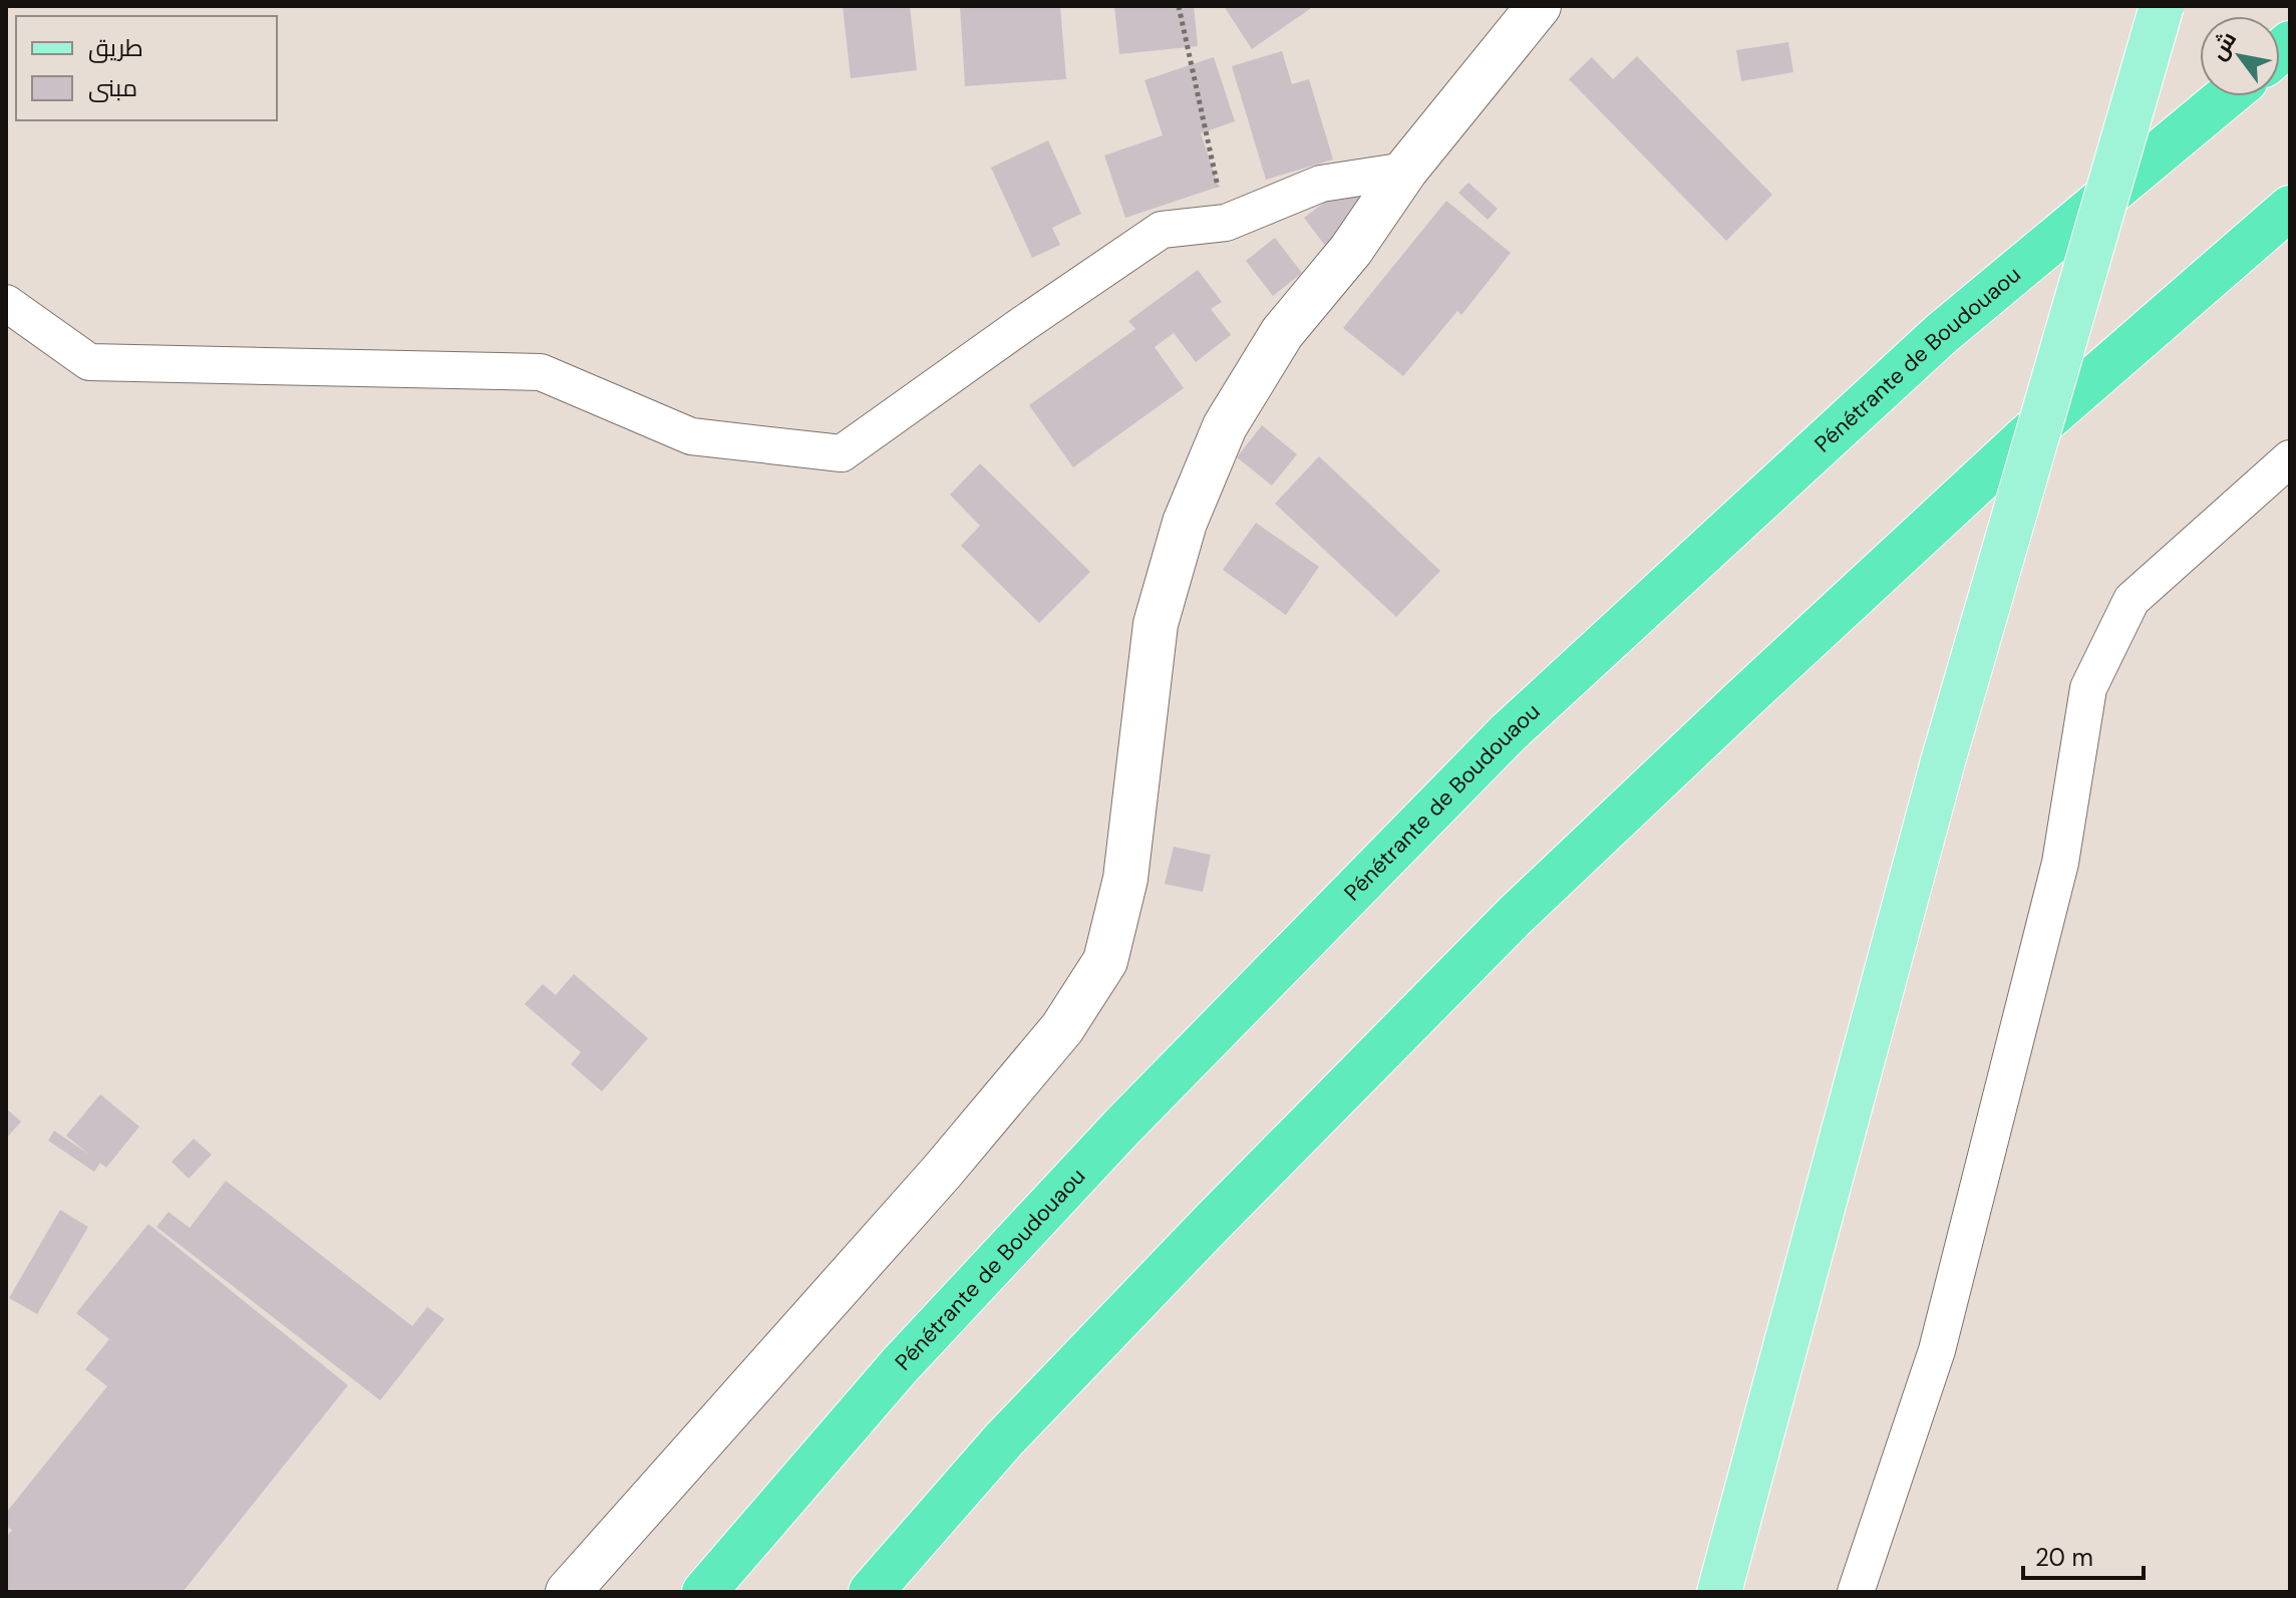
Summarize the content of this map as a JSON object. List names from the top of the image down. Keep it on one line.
{"streets":{"highway":["Pénétrante de Boudouaou"]},"legend":["طريق","مبنى"],"scale_bar":"20 m","north":"top left"}
